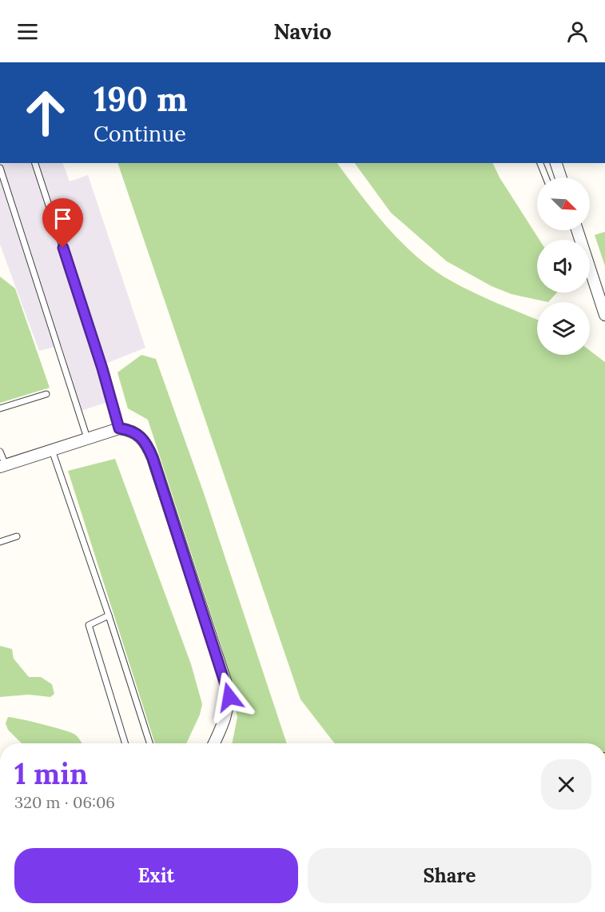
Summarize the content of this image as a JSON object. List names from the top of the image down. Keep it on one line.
{"north":"bottom right","page":{"header":"Navio","turn":["190 m","Continue"],"heading":["1 min","320 m · 06:06"],"buttons":["Exit","Share"]}}
